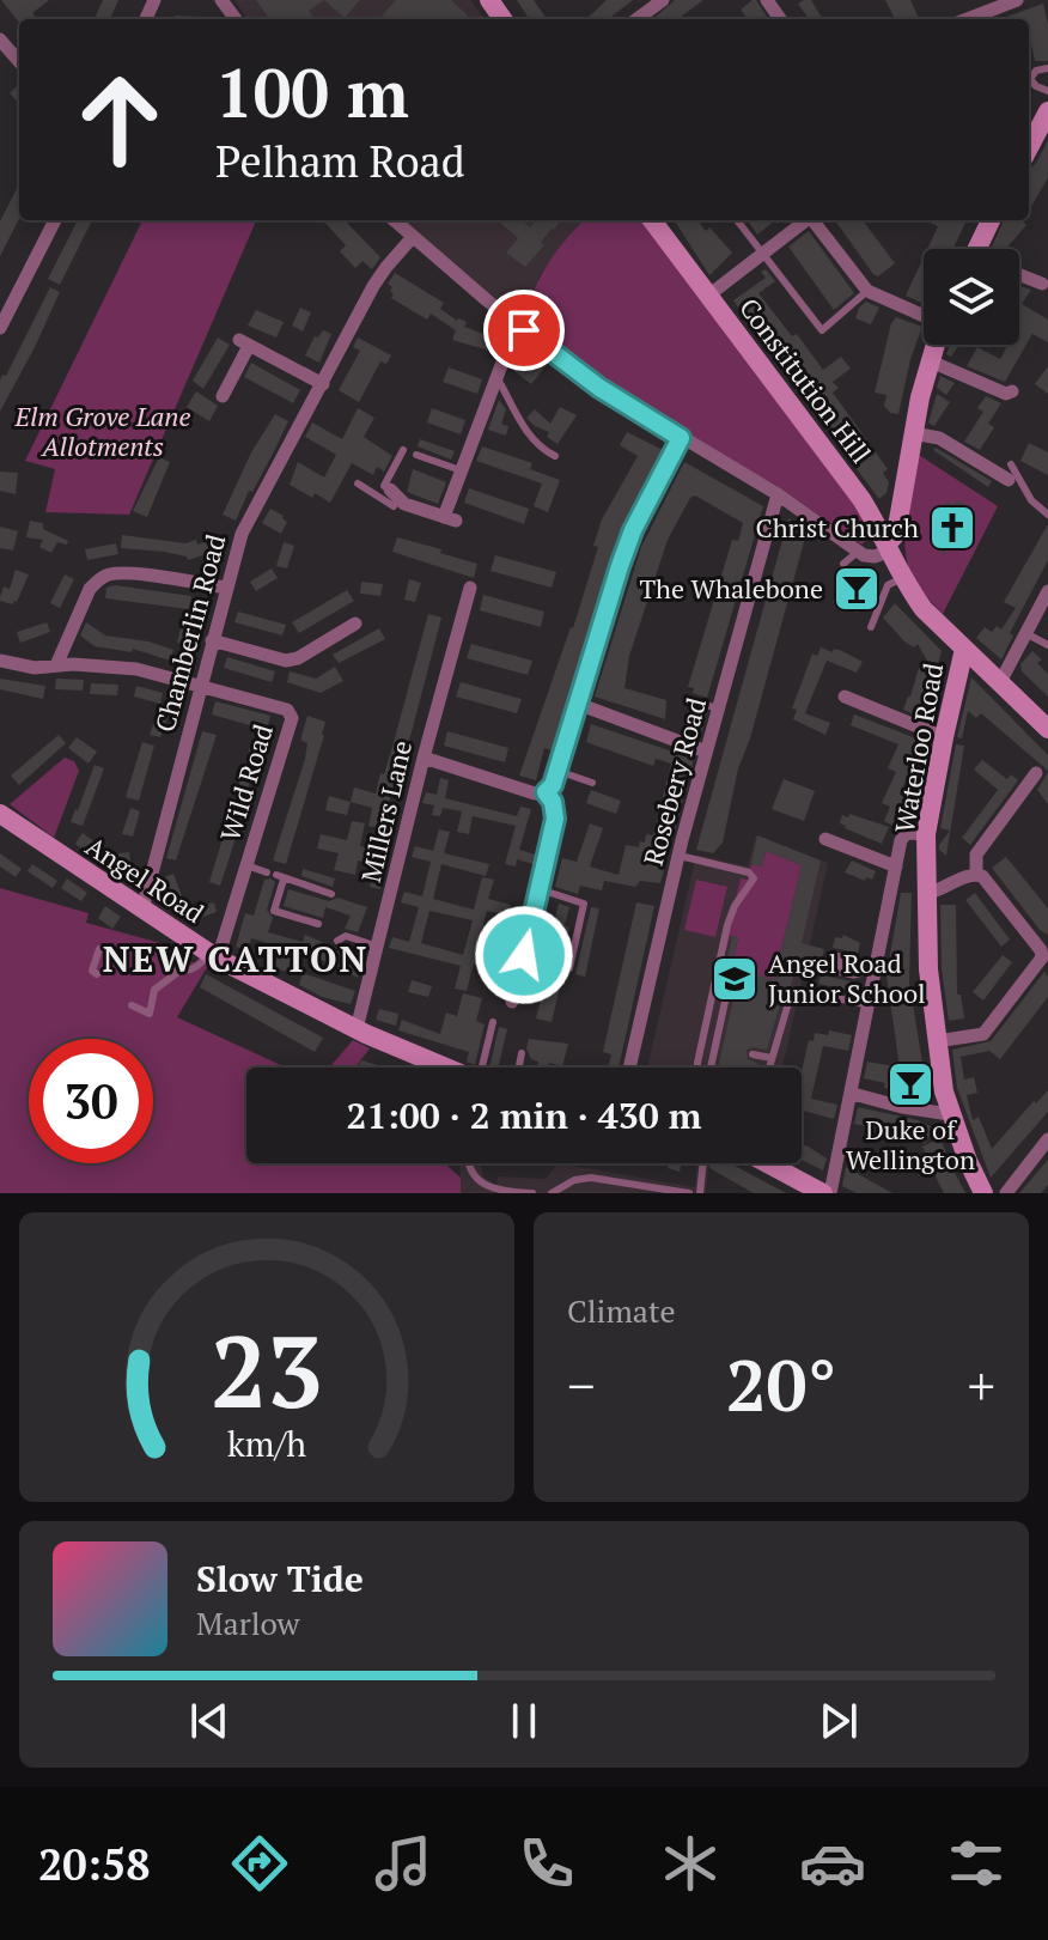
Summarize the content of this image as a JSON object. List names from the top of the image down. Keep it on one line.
{"streets":{"street":["Constitution Hill","Chamberlin Road","Waterloo Road","Rosebery Road","Wild Road","Millers Lane","Angel Road"]},"crossings":[["Constitution Hill","Waterloo Road"],["Chamberlin Road","Wild Road"],["Chamberlin Road","Angel Road"],["Wild Road","Angel Road"],["Millers Lane","Angel Road"]],"districts":["NEW CATTON"],"parks":["Elm Grove Lane Allotments"],"places":{"church":["Christ Church"],"bar":["The Whalebone","Duke of Wellington"],"school or university":["Angel Road Junior School"]},"page":{"turn":["100 m","Pelham Road"],"limit":"30","trip":"21:00 · 2 min · 430 m","tile":"Climate","heat":["−","20°","+"],"song":["Slow Tide","Marlow"],"tabs":"20:58","gauge":["23","km/h"]}}
